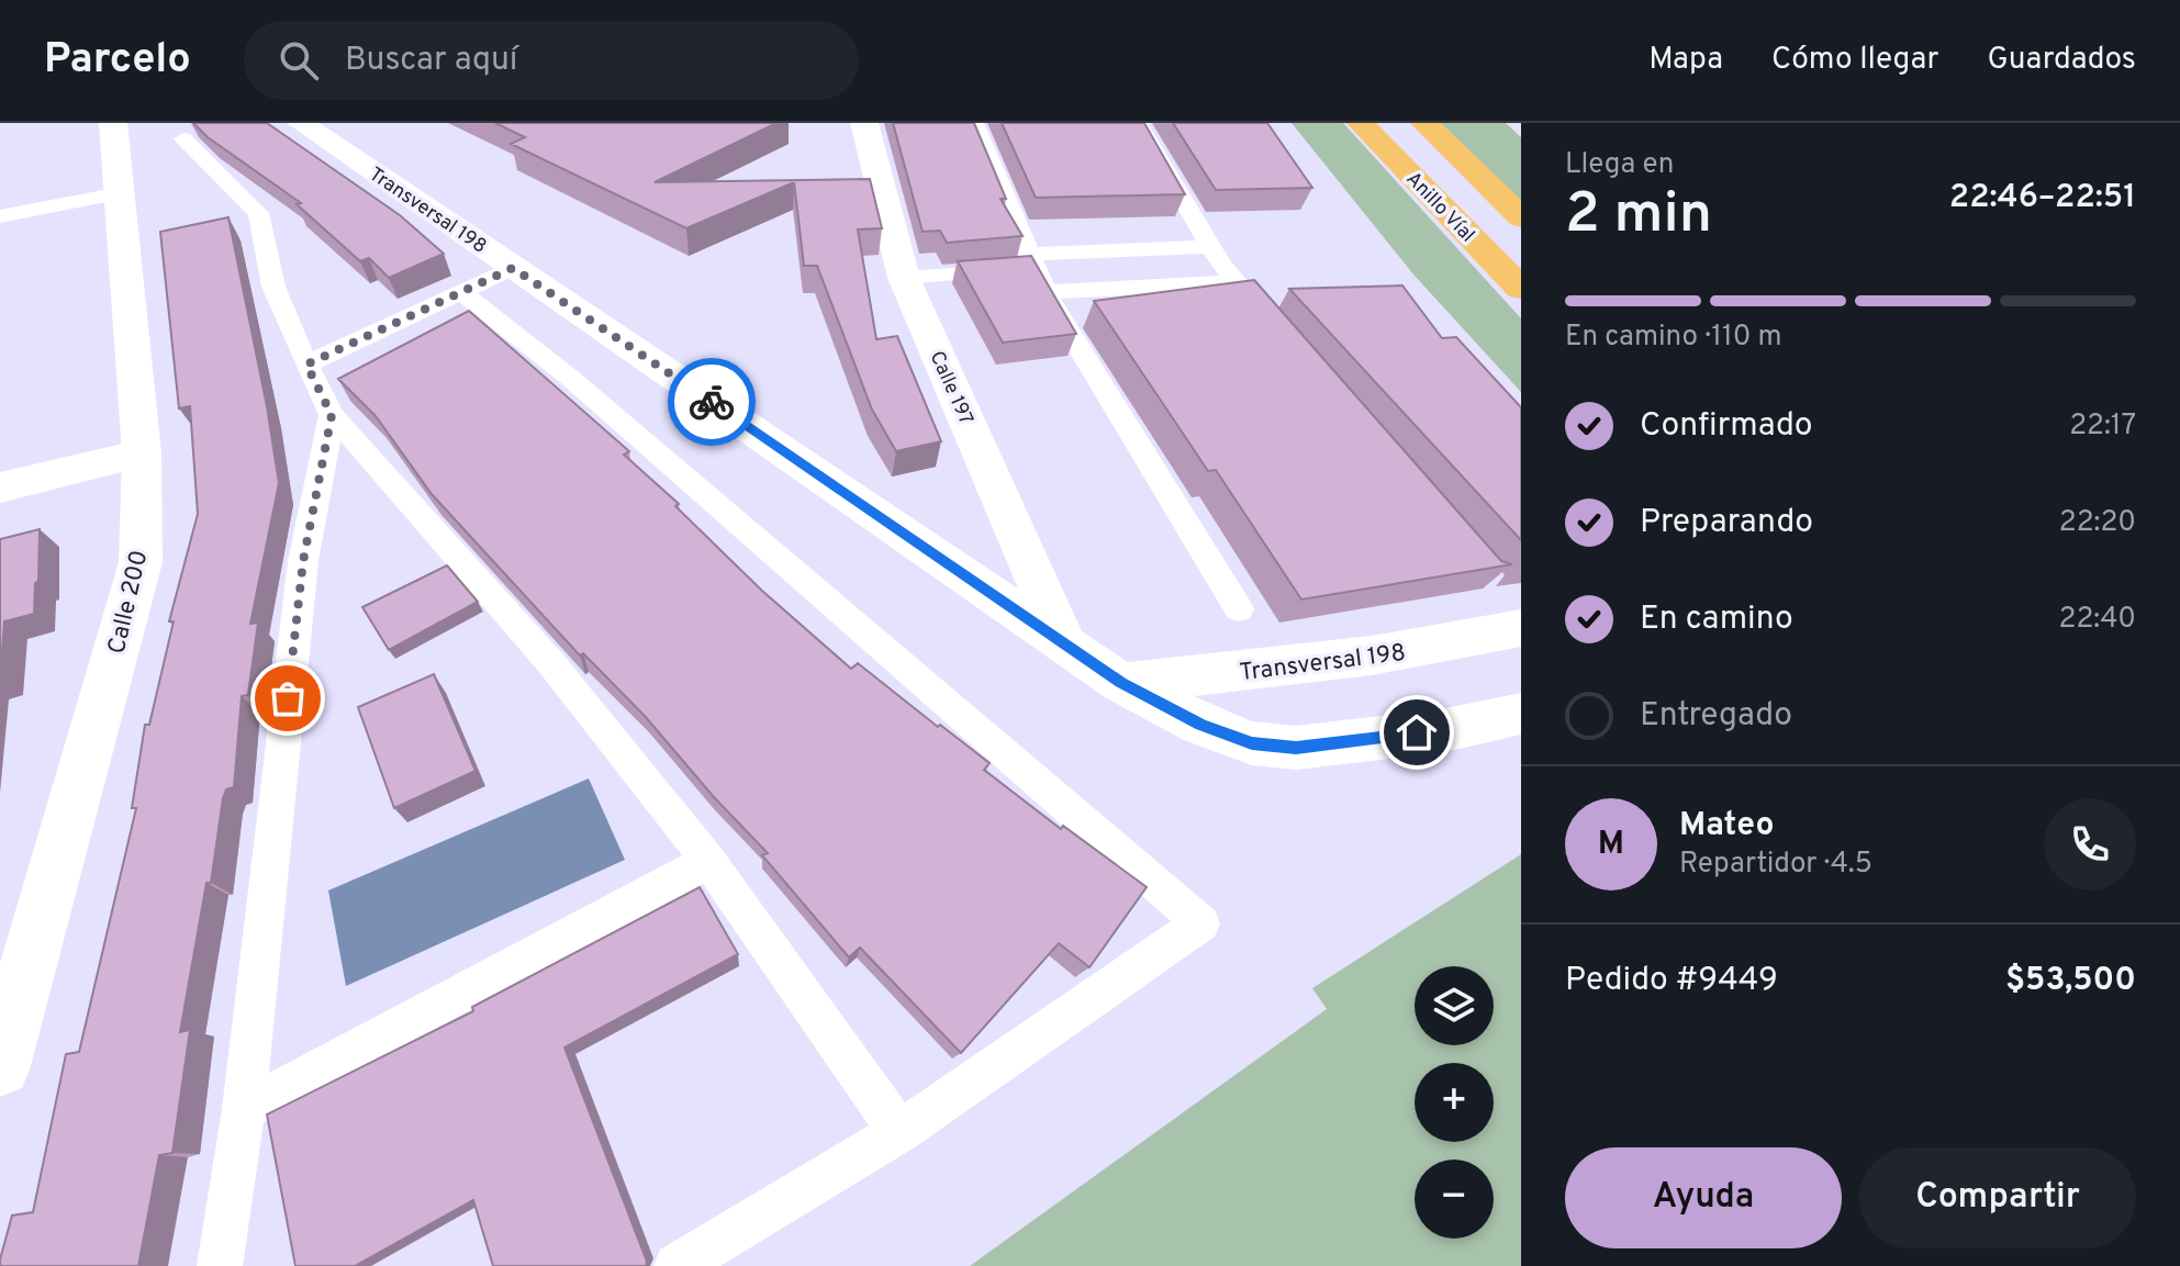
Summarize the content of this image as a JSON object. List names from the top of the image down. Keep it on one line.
{"streets":{"highway":["Anillo Víal"],"street":["Transversal 198","Calle 197","Calle 200"]},"crossings":[["Transversal 198","Calle 197"]],"page":{"header":"Parcelo","search":"Buscar aquí","nav":["Mapa","Cómo llegar","Guardados"],"heading":["2 min","Llega en","22:46–22:51"],"panel":["Mateo","Repartidor · 4.5","Pedido #9449","$53,500"],"bar":"En camino · 110 m","list":[["Confirmado","22:17"],["Preparando","22:20"],["En camino","22:40"],"Entregado"],"round":"M","map_buttons":["+","−"],"buttons":["Ayuda","Compartir"]}}
